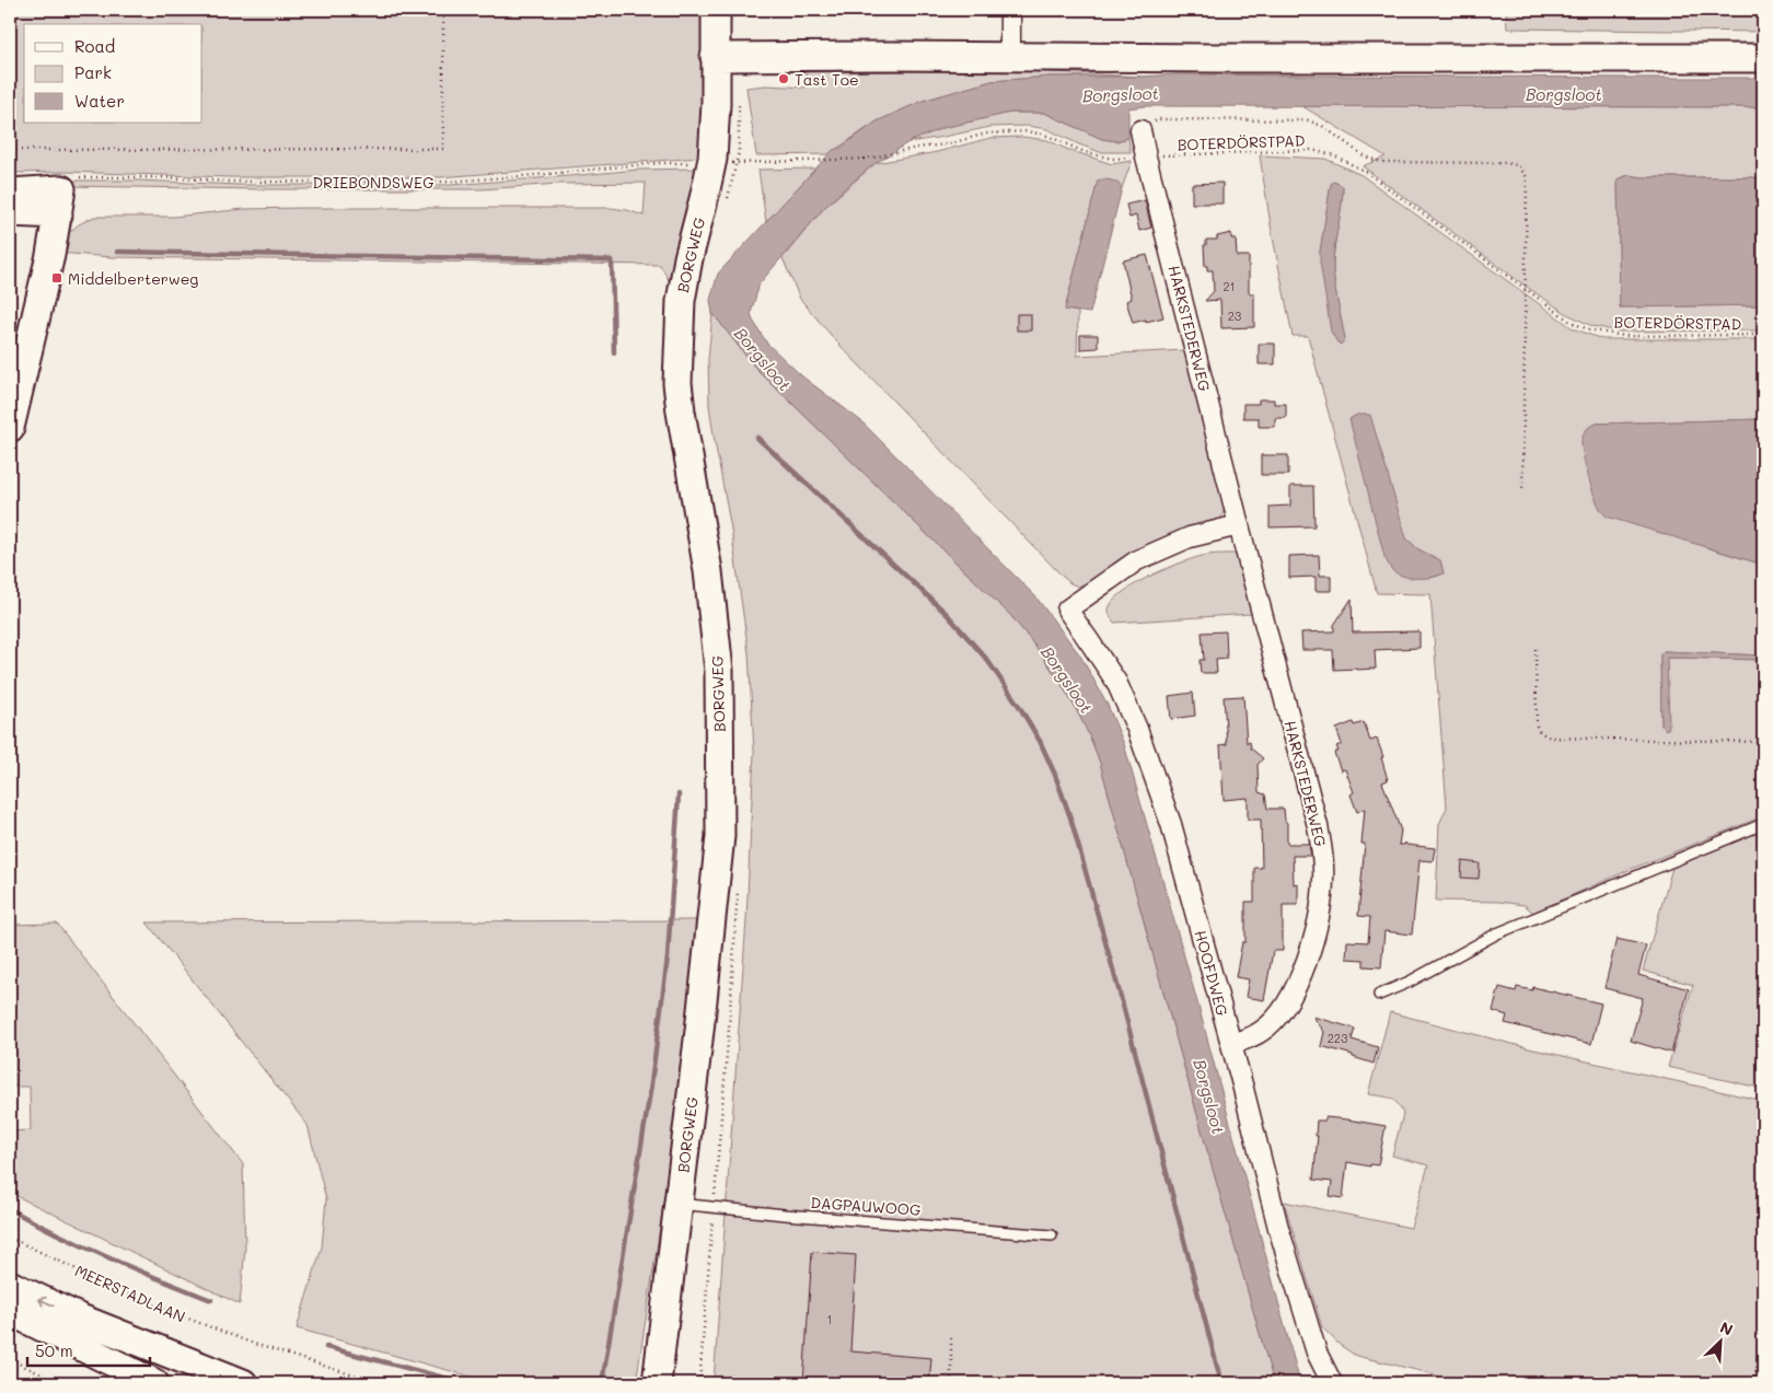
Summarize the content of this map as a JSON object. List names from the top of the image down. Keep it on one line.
{"streets":{"main road":["BORGWEG"],"street":["HARKSTEDERWEG","HOOFDWEG"],"lane":["DAGPAUWOOG"],"path":["BOTERDÖRSTPAD","DRIEBONDSWEG","MEERSTADLAAN"]},"crossings":[["BOTERDÖRSTPAD","DRIEBONDSWEG"],["BOTERDÖRSTPAD","BORGWEG"],["BOTERDÖRSTPAD","HARKSTEDERWEG"],["DRIEBONDSWEG","BORGWEG"],["BORGWEG","DAGPAUWOOG"],["HARKSTEDERWEG","HOOFDWEG"]],"water":["Borgsloot"],"places":{"other":["Tast Toe"],"transit":["Middelberterweg"]},"house_numbers":["21","23","223","1"],"legend":["Road","Park","Water"],"scale_bar":"50 m","north":"top right"}
